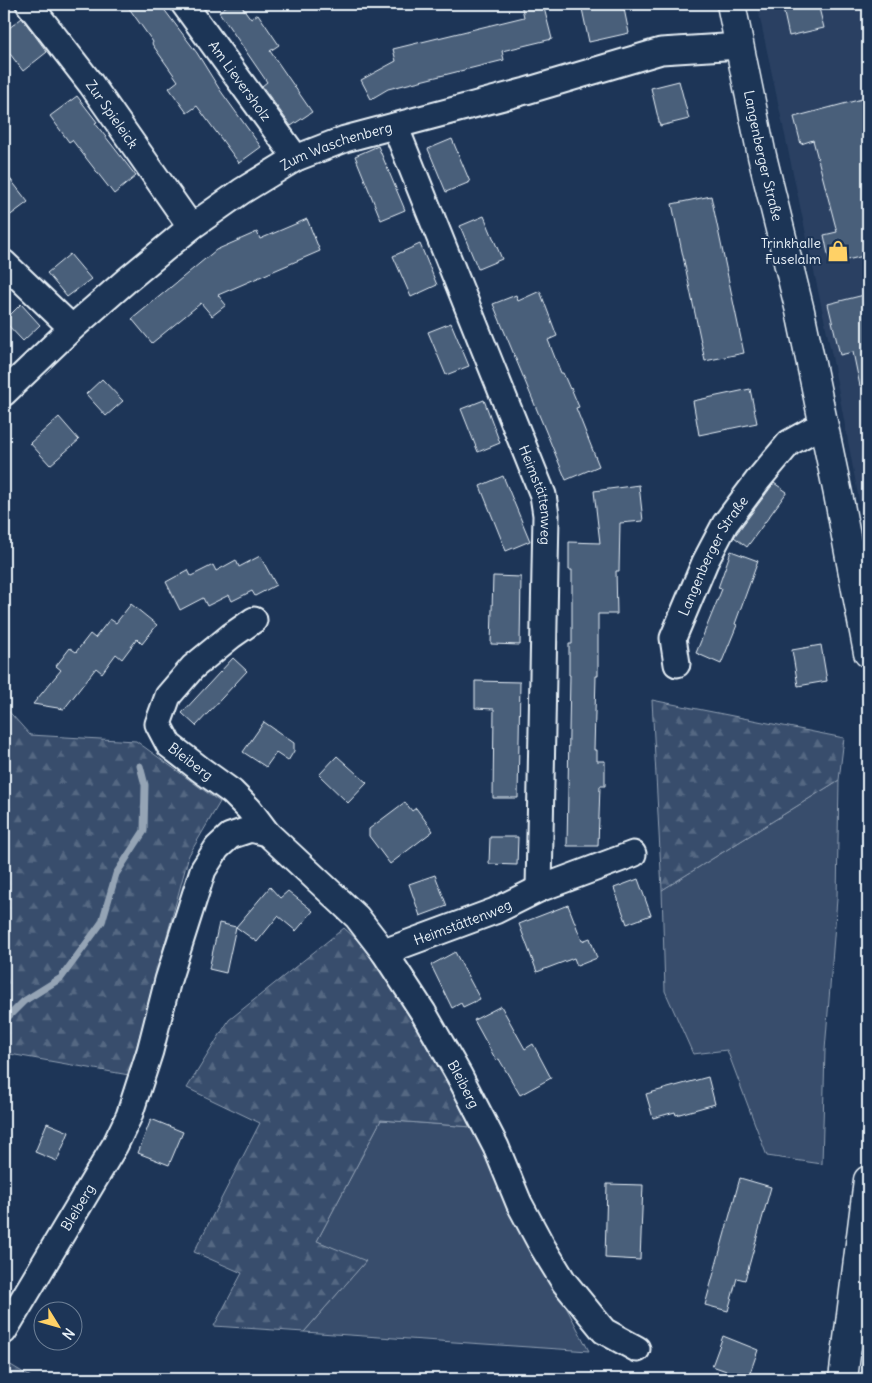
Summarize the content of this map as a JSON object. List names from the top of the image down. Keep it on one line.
{"streets":{"main road":["Langenberger Straße"],"street":["Am Lieversholz","Zur Spieleick","Zum Waschenberg","Heimstättenweg","Bleiberg"]},"crossings":[["Am Lieversholz","Zum Waschenberg"],["Zur Spieleick","Zum Waschenberg"],["Zum Waschenberg","Langenberger Straße"],["Zum Waschenberg","Heimstättenweg"],["Heimstättenweg","Bleiberg"]],"places":{"shop":["Trinkhalle Fuselalm"]},"north":"bottom right"}
